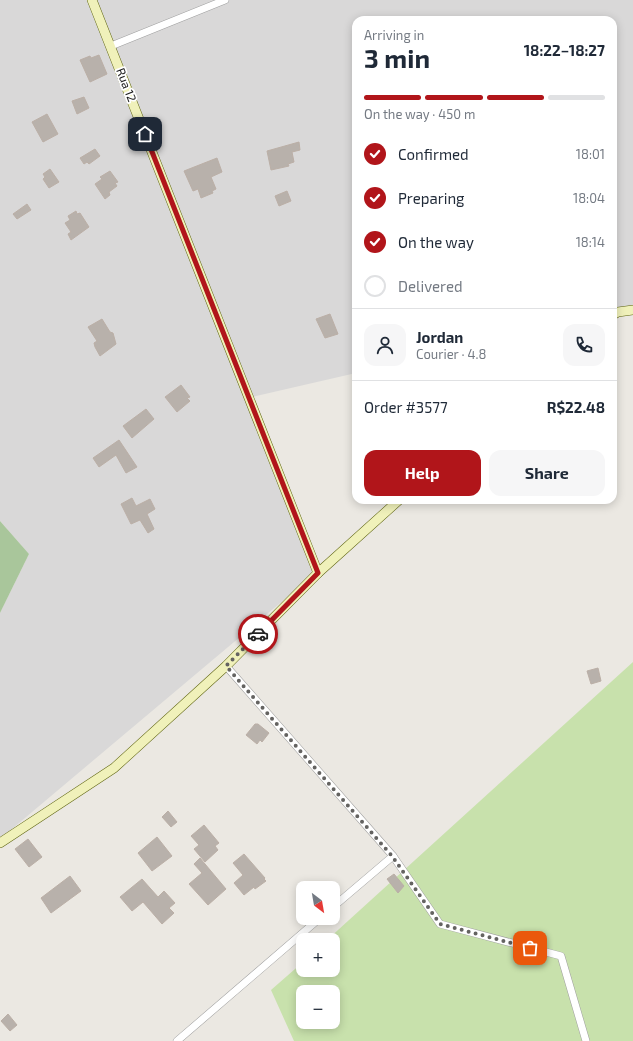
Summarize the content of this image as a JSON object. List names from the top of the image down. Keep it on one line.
{"streets":{"street":["Rua 12"]},"north":"bottom right","page":{"heading":["3 min","Arriving in","18:22–18:27"],"panel":["Jordan","Courier · 4.8","Order #3577","R$22.48"],"bar":"On the way · 450 m","list":[["Confirmed","18:01"],["Preparing","18:04"],["On the way","18:14"],"Delivered"],"buttons":["Help","Share"],"map_buttons":["+","−"]}}
